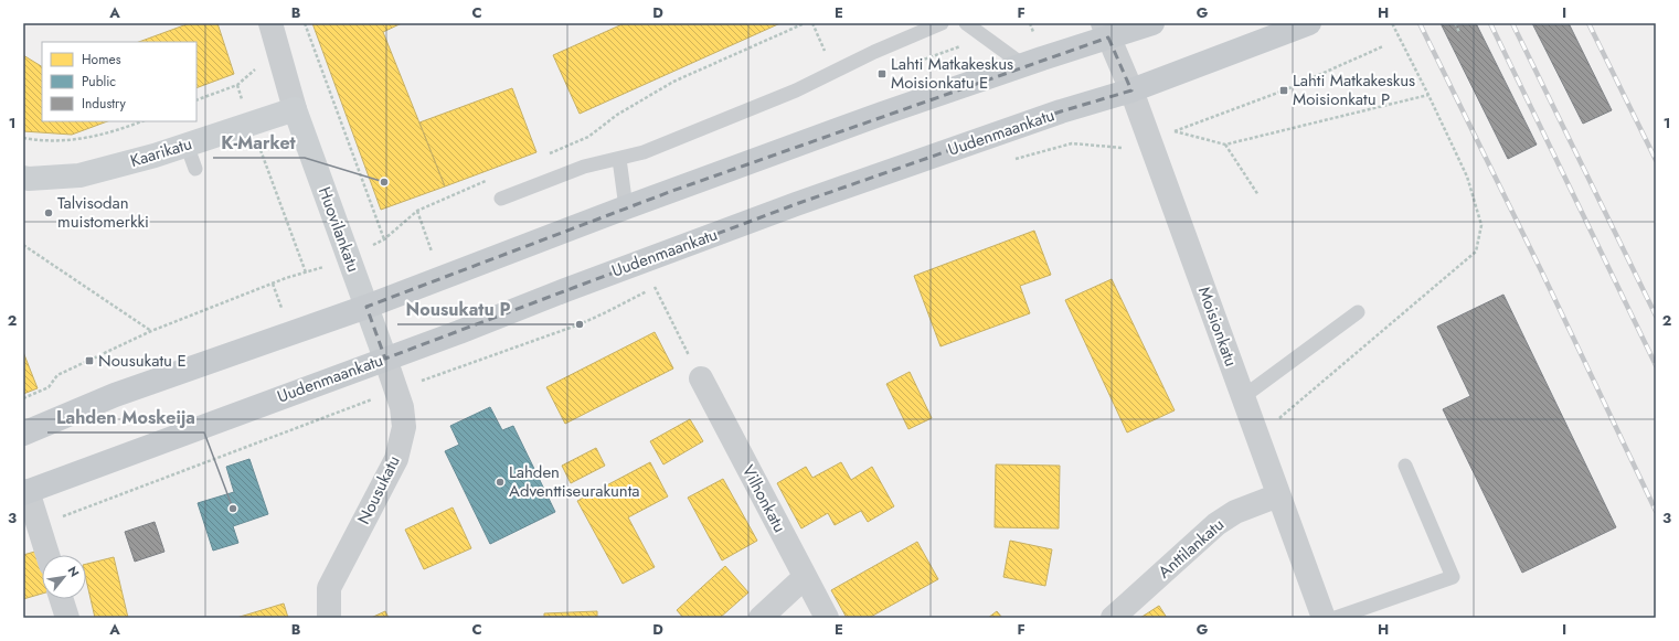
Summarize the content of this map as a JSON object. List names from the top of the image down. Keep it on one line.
{"streets":{"main road":["Uudenmaankatu"],"street":["Kaarikatu","Huovilankatu","Moisionkatu","Nousukatu","Vilhonkatu","Anttilankatu"]},"crossings":[["Uudenmaankatu","Huovilankatu"],["Uudenmaankatu","Moisionkatu"],["Uudenmaankatu","Nousukatu"],["Kaarikatu","Huovilankatu"],["Huovilankatu","Nousukatu"],["Moisionkatu","Anttilankatu"]],"places":{"transit":["Lahti Matkakeskus Moisionkatu E","Lahti Matkakeskus Moisionkatu P","Nousukatu E"],"other":["K-Market","Talvisodan muistomerkki","Nousukatu P","Lahden Adventtiseurakunta","Lahden Moskeija"]},"legend":["Homes","Public","Industry"],"north":"top right","grid":{"columns":["A","B","C","D","E","F","G","H","I"],"rows":["1","2","3"]}}
